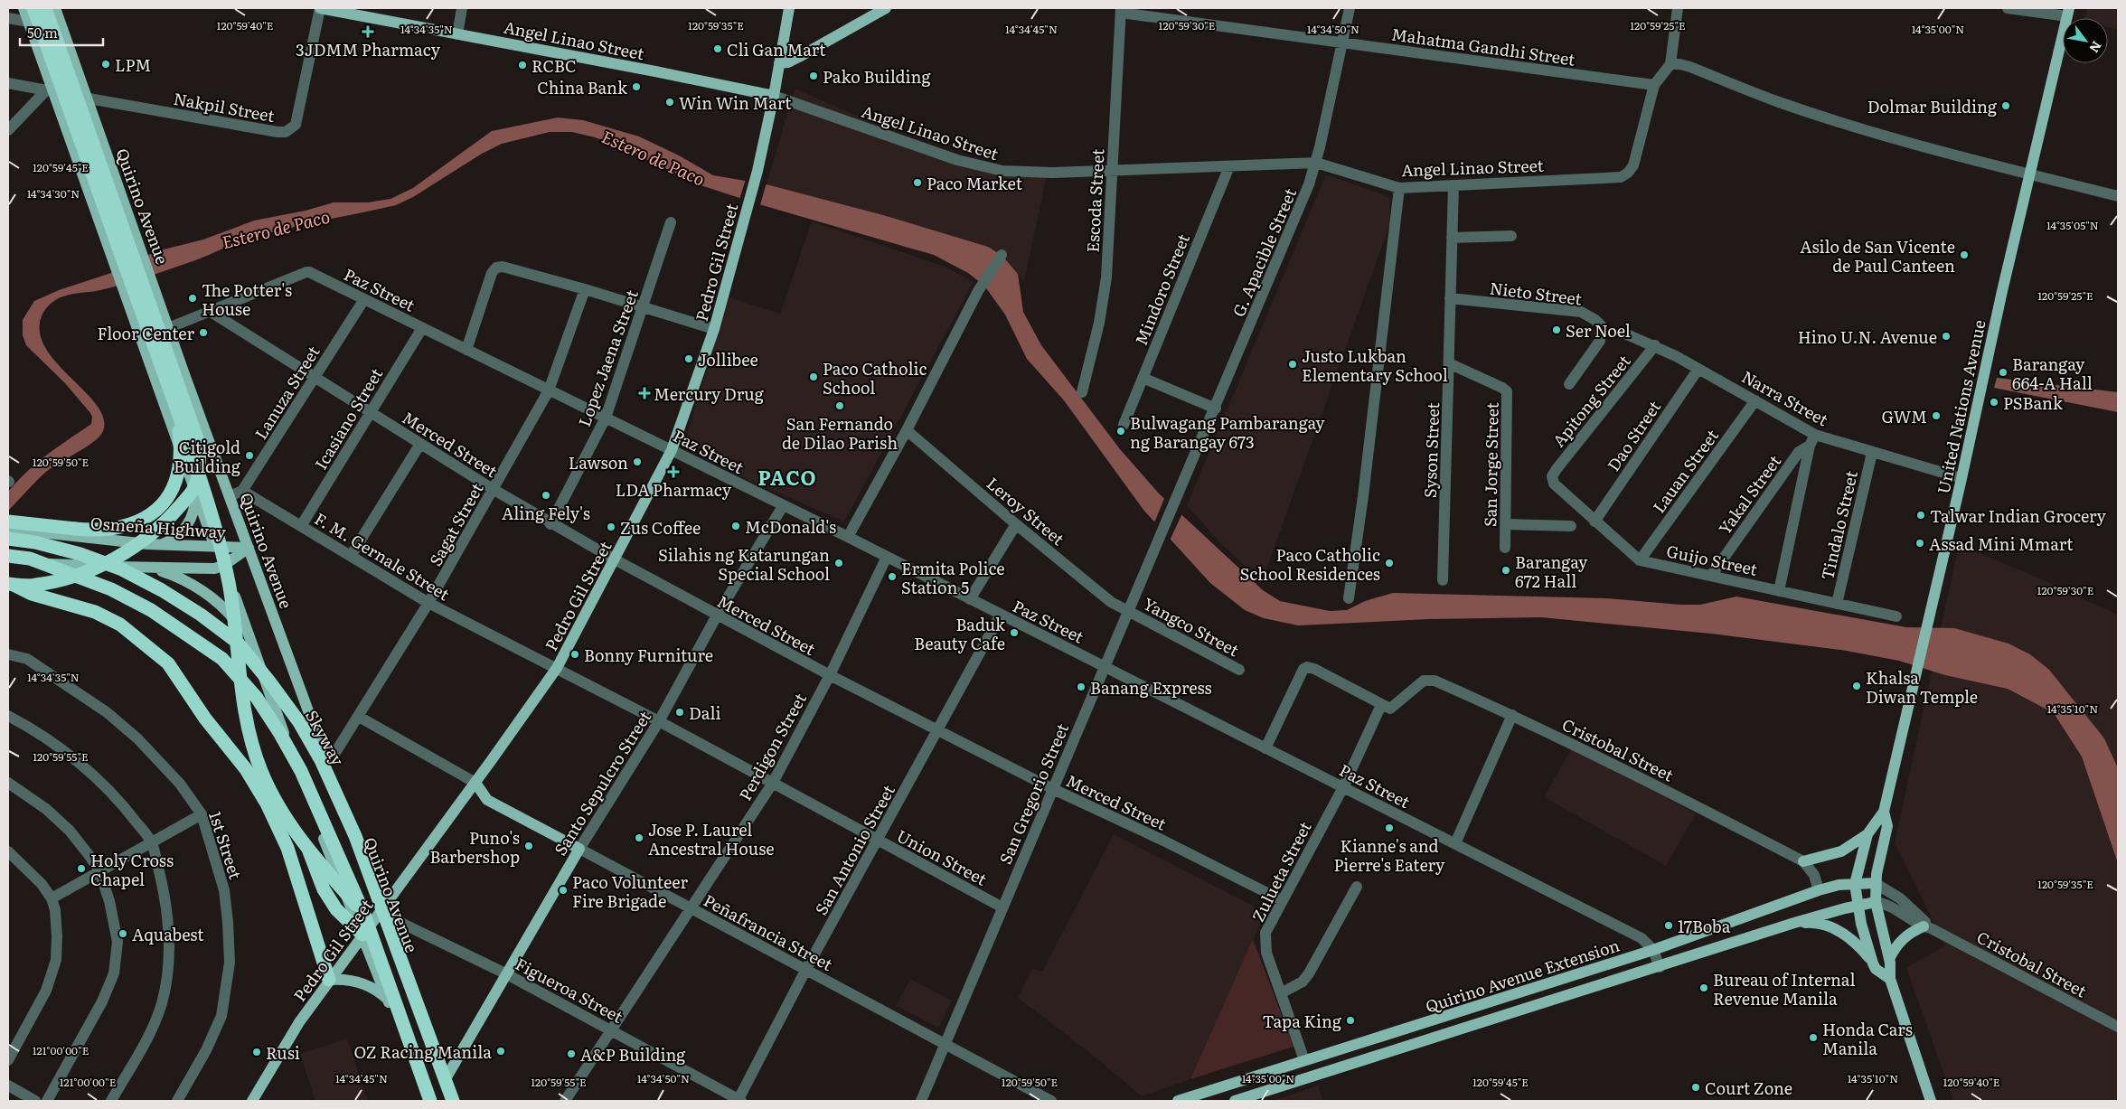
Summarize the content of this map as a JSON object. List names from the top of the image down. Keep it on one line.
{"streets":{"highway":["Skyway"],"main road":["Angel Linao Street","Quirino Avenue","Pedro Gil Street","United Nations Avenue","Osmeña Highway","Santo Sepulcro Street","Peñafrancia Street","Quirino Avenue Extension"],"street":["Mahatma Gandhi Street","Nakpil Street","Escoda Street","G. Apacible Street","Paz Street","Mindoro Street","Nieto Street","Lopez Jaena Street","Lanuza Street","Narra Street","Apitong Street","Icasiano Street","Dao Street","Merced Street","Syson Street","San Jorge Street","Lauan Street","Yakal Street","Leroy Street","Sagat Street","Tindalo Street","F. M. Gernale Street","Guijo Street","Yangco Street","Perdigon Street","Cristobal Street","San Gregorio Street","1st Street","San Antonio Street","Union Street","Zulueta Street","Figueroa Street"]},"crossings":[["Angel Linao Street","Mahatma Gandhi Street"],["Angel Linao Street","Nakpil Street"],["Angel Linao Street","Escoda Street"],["Angel Linao Street","G. Apacible Street"],["Angel Linao Street","Pedro Gil Street"],["Angel Linao Street","Mindoro Street"],["Angel Linao Street","Syson Street"],["Mahatma Gandhi Street","Escoda Street"],["Mahatma Gandhi Street","G. Apacible Street"],["Nakpil Street","Quirino Avenue"],["Quirino Avenue","Pedro Gil Street"],["Quirino Avenue","Sagat Street"],["Quirino Avenue","Osmeña Highway"],["Quirino Avenue","Santo Sepulcro Street"],["Quirino Avenue","Figueroa Street"],["G. Apacible Street","San Gregorio Street"],["Pedro Gil Street","Paz Street"],["Pedro Gil Street","Merced Street"],["Pedro Gil Street","F. M. Gernale Street"],["Pedro Gil Street","Union Street"],["Pedro Gil Street","Peñafrancia Street"],["Pedro Gil Street","Figueroa Street"],["Paz Street","Lopez Jaena Street"],["Paz Street","Lanuza Street"],["Paz Street","Icasiano Street"],["Paz Street","Merced Street"],["Paz Street","Sagat Street"],["Paz Street","Perdigon Street"],["Paz Street","Santo Sepulcro Street"],["Paz Street","San Gregorio Street"],["Paz Street","San Antonio Street"],["Paz Street","Zulueta Street"],["Paz Street","Quirino Avenue Extension"],["Nieto Street","Syson Street"],["Lopez Jaena Street","Merced Street"],["Lanuza Street","Merced Street"],["Lanuza Street","F. M. Gernale Street"],["Narra Street","Apitong Street"],["Narra Street","United Nations Avenue"],["Narra Street","Dao Street"],["Narra Street","Lauan Street"],["Narra Street","Yakal Street"],["Narra Street","Tindalo Street"],["Apitong Street","Guijo Street"],["United Nations Avenue","Cristobal Street"],["United Nations Avenue","Quirino Avenue Extension"],["Icasiano Street","Merced Street"],["Icasiano Street","F. M. Gernale Street"],["Dao Street","Guijo Street"],["Merced Street","Sagat Street"],["Merced Street","Perdigon Street"],["Merced Street","Santo Sepulcro Street"],["Merced Street","San Gregorio Street"],["Merced Street","San Antonio Street"],["Merced Street","Zulueta Street"],["Syson Street","San Jorge Street"],["Lauan Street","Guijo Street"],["Yakal Street","Guijo Street"],["Leroy Street","Yangco Street"],["Leroy Street","San Gregorio Street"],["Sagat Street","F. M. Gernale Street"],["Sagat Street","Peñafrancia Street"],["Tindalo Street","Guijo Street"],["F. M. Gernale Street","Union Street"],["Yangco Street","San Gregorio Street"],["Perdigon Street","Union Street"],["Perdigon Street","Peñafrancia Street"],["Perdigon Street","Figueroa Street"],["Cristobal Street","Zulueta Street"],["Cristobal Street","Quirino Avenue Extension"],["Santo Sepulcro Street","Union Street"],["Santo Sepulcro Street","Peñafrancia Street"],["Santo Sepulcro Street","Figueroa Street"],["San Gregorio Street","Union Street"],["San Gregorio Street","Peñafrancia Street"],["San Antonio Street","Union Street"],["San Antonio Street","Peñafrancia Street"],["San Antonio Street","Figueroa Street"],["Zulueta Street","Quirino Avenue Extension"]],"districts":["PACO"],"water":["Estero de Paco"],"places":{"health":["3JDMM Pharmacy","Mercury Drug","LDA Pharmacy"],"other":["Cli Gan Mart","LPM","RCBC","Pako Building","China Bank","Win Win Mart","Dolmar Building","Paco Market","Asilo de San Vicente de Paul Canteen","The Potter's House","Ser Noel","Floor Center","Hino U.N. Avenue","Jollibee","Justo Lukban Elementary School","Barangay 664-A Hall","Paco Catholic School","PSBank","San Fernando de Dilao Parish","GWM","Bulwagang Pambarangay ng Barangay 673","Citigold Building","Lawson","Aling Fely's","Talwar Indian Grocery","McDonald's","Zus Coffee","Assad Mini Mmart","Silahis ng Katarungan Special School","Paco Catholic School Residences","Barangay 672 Hall","Ermita Police Station 5","Baduk Beauty Cafe","Bonny Furniture","Khalsa Diwan Temple","Banang Express","Dali","Kianne's and Pierre's Eatery","Jose P. Laurel Ancestral House","Puno's Barbershop","Holy Cross Chapel","Paco Volunteer Fire Brigade","17Boba","Aquabest","Bureau of Internal Revenue Manila","Tapa King","Honda Cars Manila","OZ Racing Manila","Rusi","A&P Building","Court Zone"]},"scale_bar":"50 m","north":"bottom right","coordinates":["120°59'25\"E","120°59'40\"E","120°59'35\"E","120°59'30\"E","14°34'35\"N","14°34'45\"N","14°34'50\"N","14°35'00\"N","120°59'45\"E","14°34'30\"N","14°35'05\"N","120°59'50\"E","14°35'10\"N","120°59'55\"E","121°00'00\"E"]}
